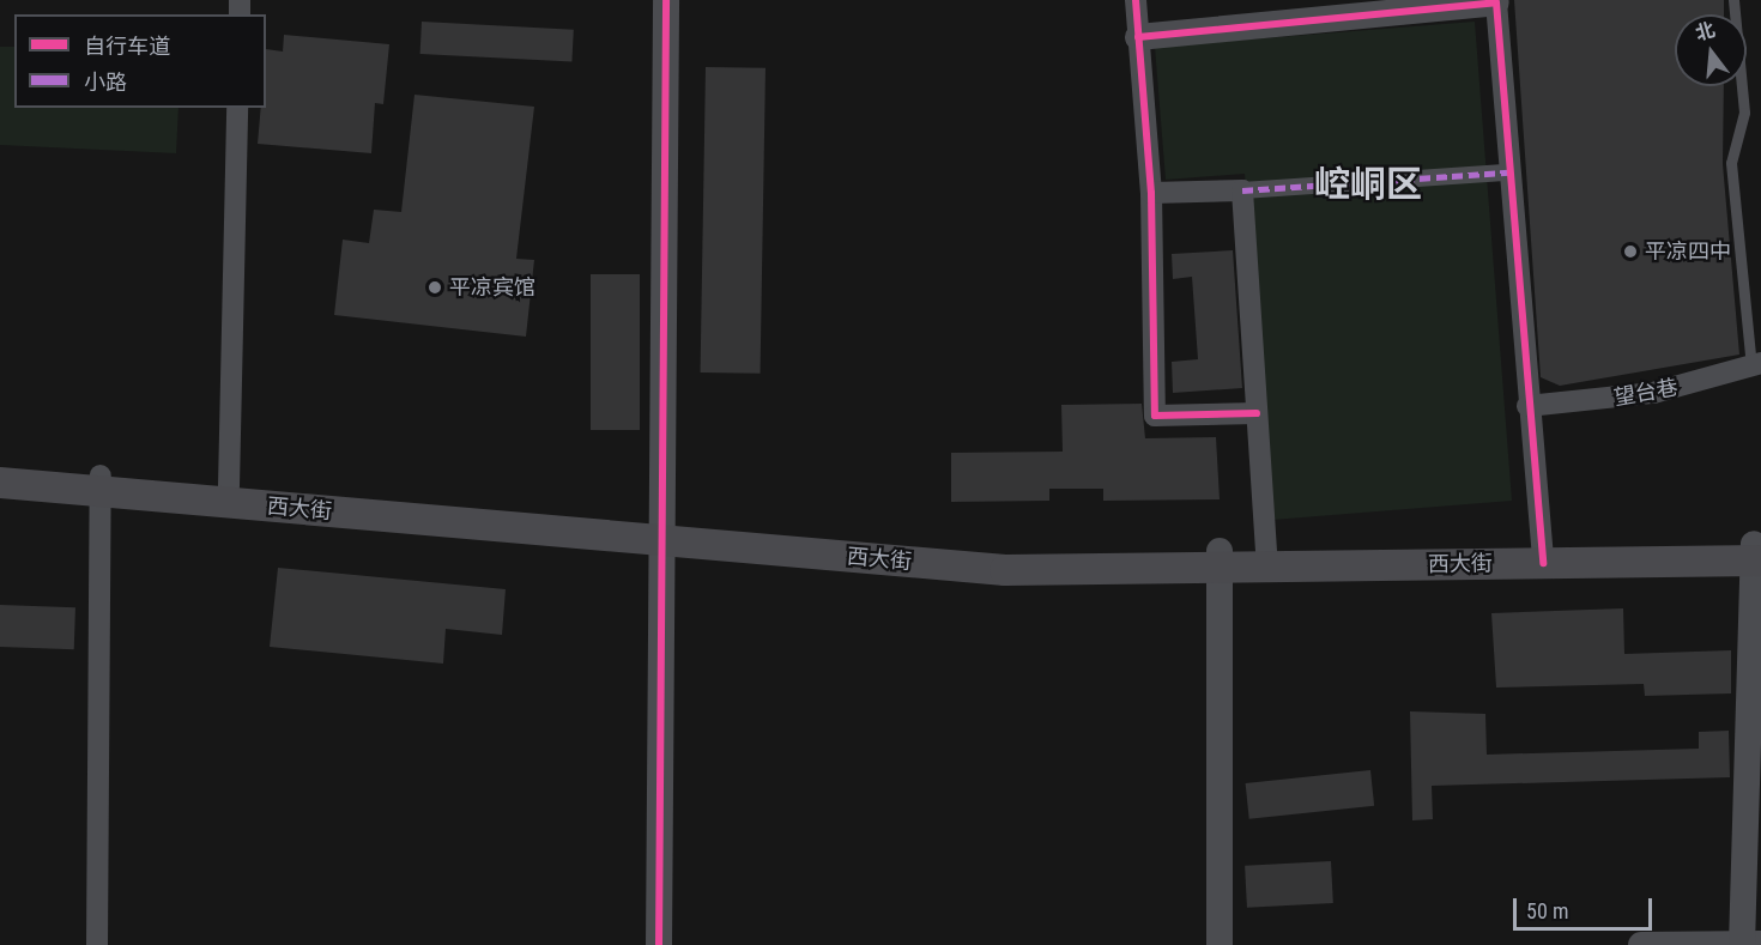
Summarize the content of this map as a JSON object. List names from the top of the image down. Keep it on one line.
{"streets":{"main road":["西大街"],"street":["望台巷"]},"districts":["崆峒区"],"places":["平凉四中","平凉宾馆"],"legend":["自行车道","小路"],"scale_bar":"50 m","north":"top"}
